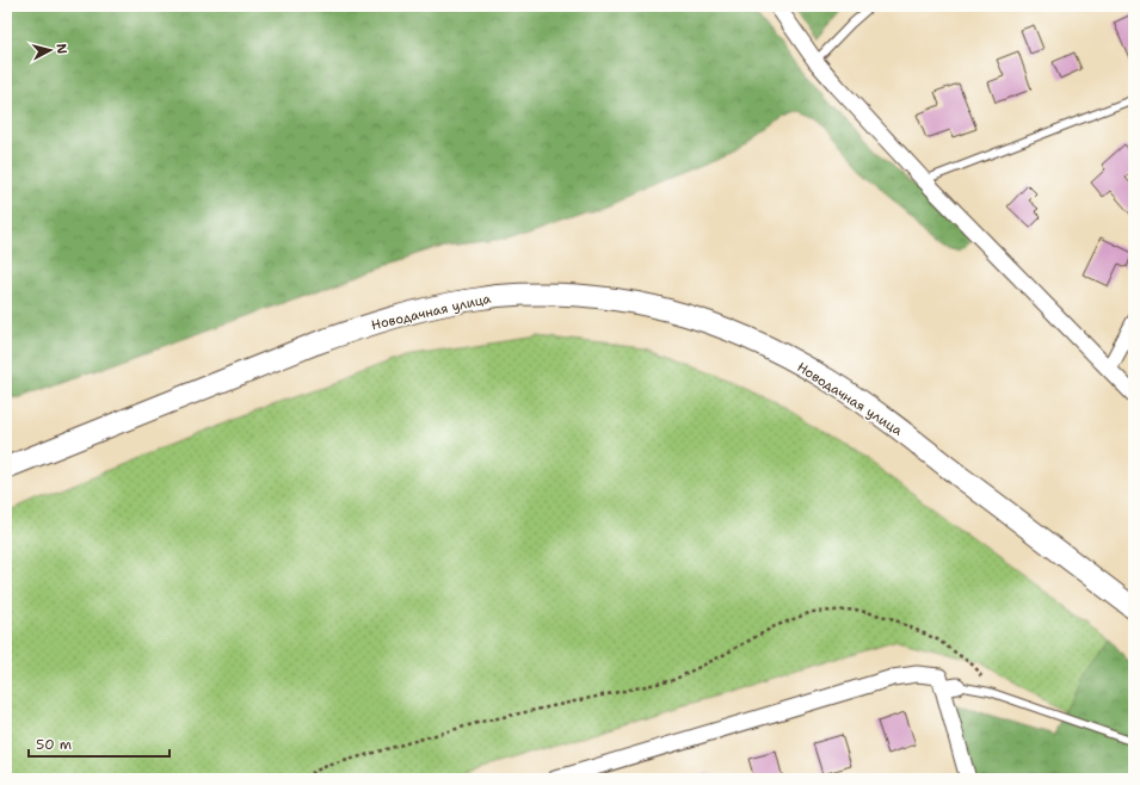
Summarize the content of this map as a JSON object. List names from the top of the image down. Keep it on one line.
{"streets":{"street":["Новодачная улица"]},"scale_bar":"50 m","north":"right"}
